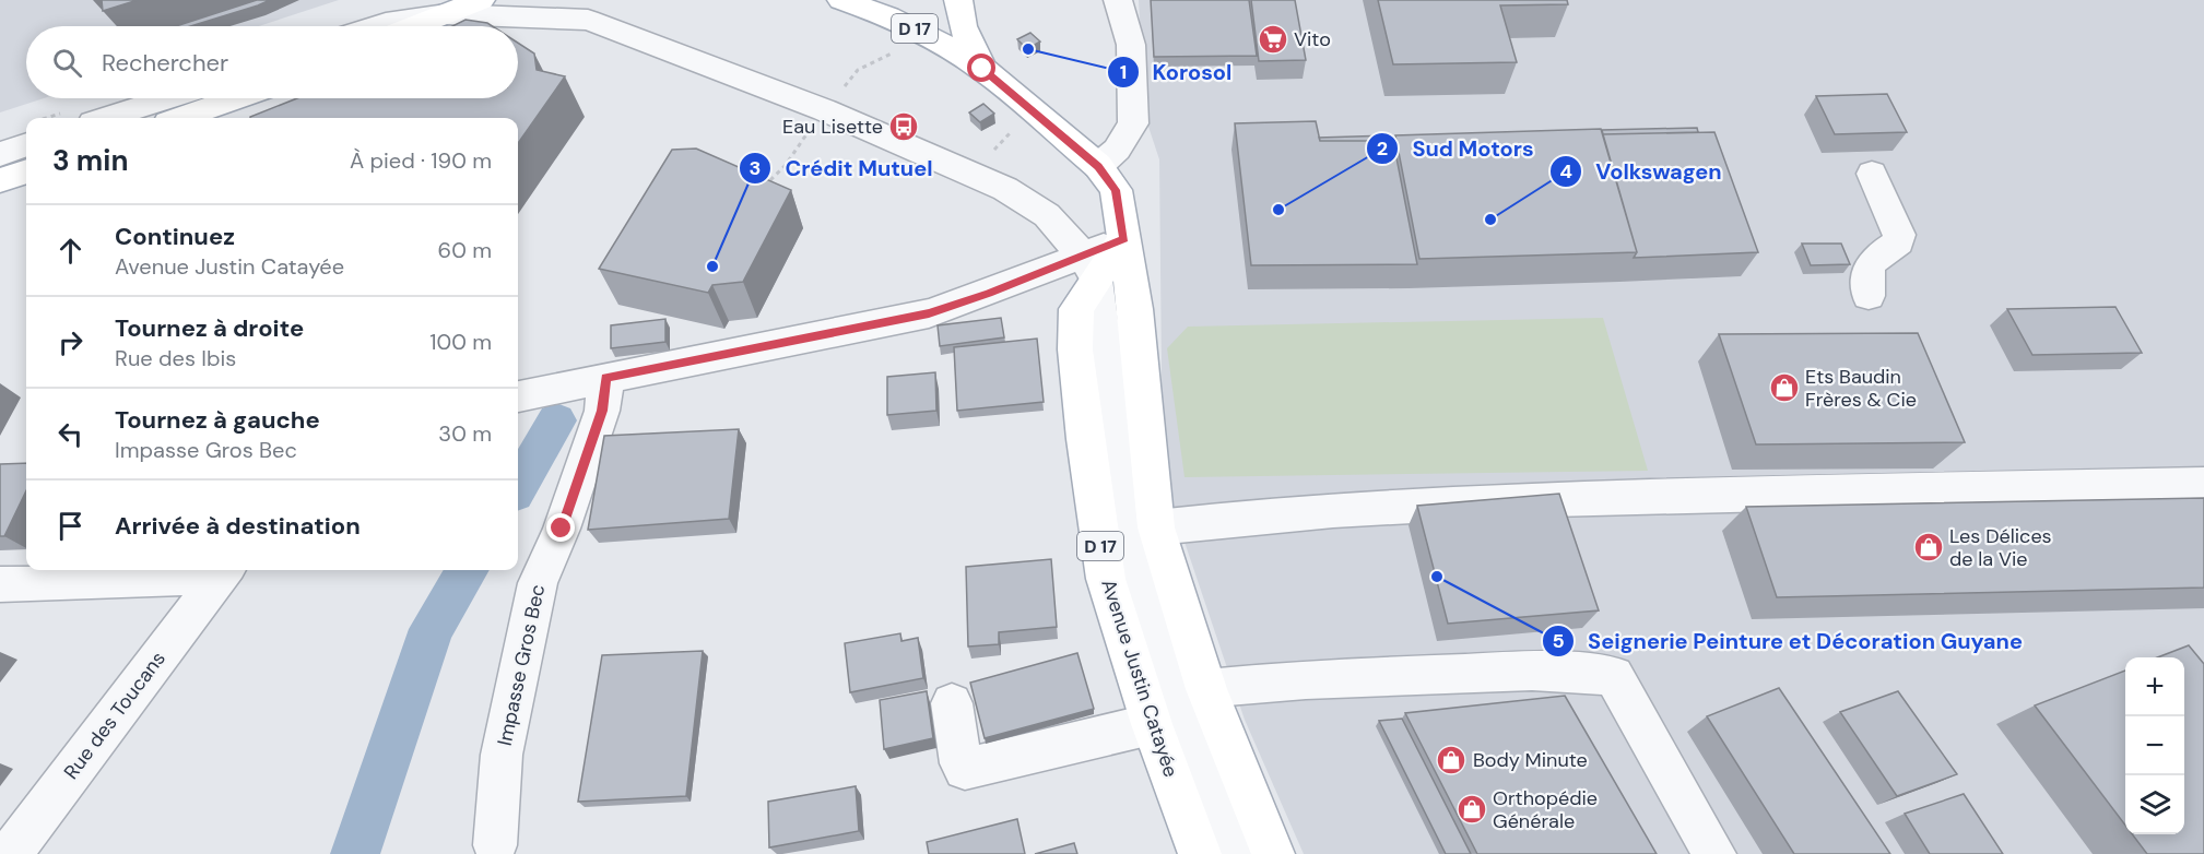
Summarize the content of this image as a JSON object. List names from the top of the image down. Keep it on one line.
{"streets":{"main road":["D 17","Avenue Justin Catayée"],"street":["Impasse Gros Bec","Rue des Toucans"]},"crossings":[["D 17","Avenue Justin Catayée"]],"places":{"supermarket":["Vito"],"other":["Korosol","Sud Motors","Volkswagen","Crédit Mutuel","Seignerie Peinture et Décoration Guyane"],"bus stop":["Eau Lisette"],"shop":["Ets Baudin Frères & Cie","Les Délices de la Vie","Body Minute","Orthopédie Générale"]},"page":{"search":"Rechercher","heading":["3 min","À pied · 190 m"],"list":[["Continuez","Avenue Justin Catayée","60 m"],["Tournez à droite","Rue des Ibis","100 m"],["Tournez à gauche","Impasse Gros Bec","30 m"],"Arrivée à destination"],"map_buttons":["+","−"]}}
